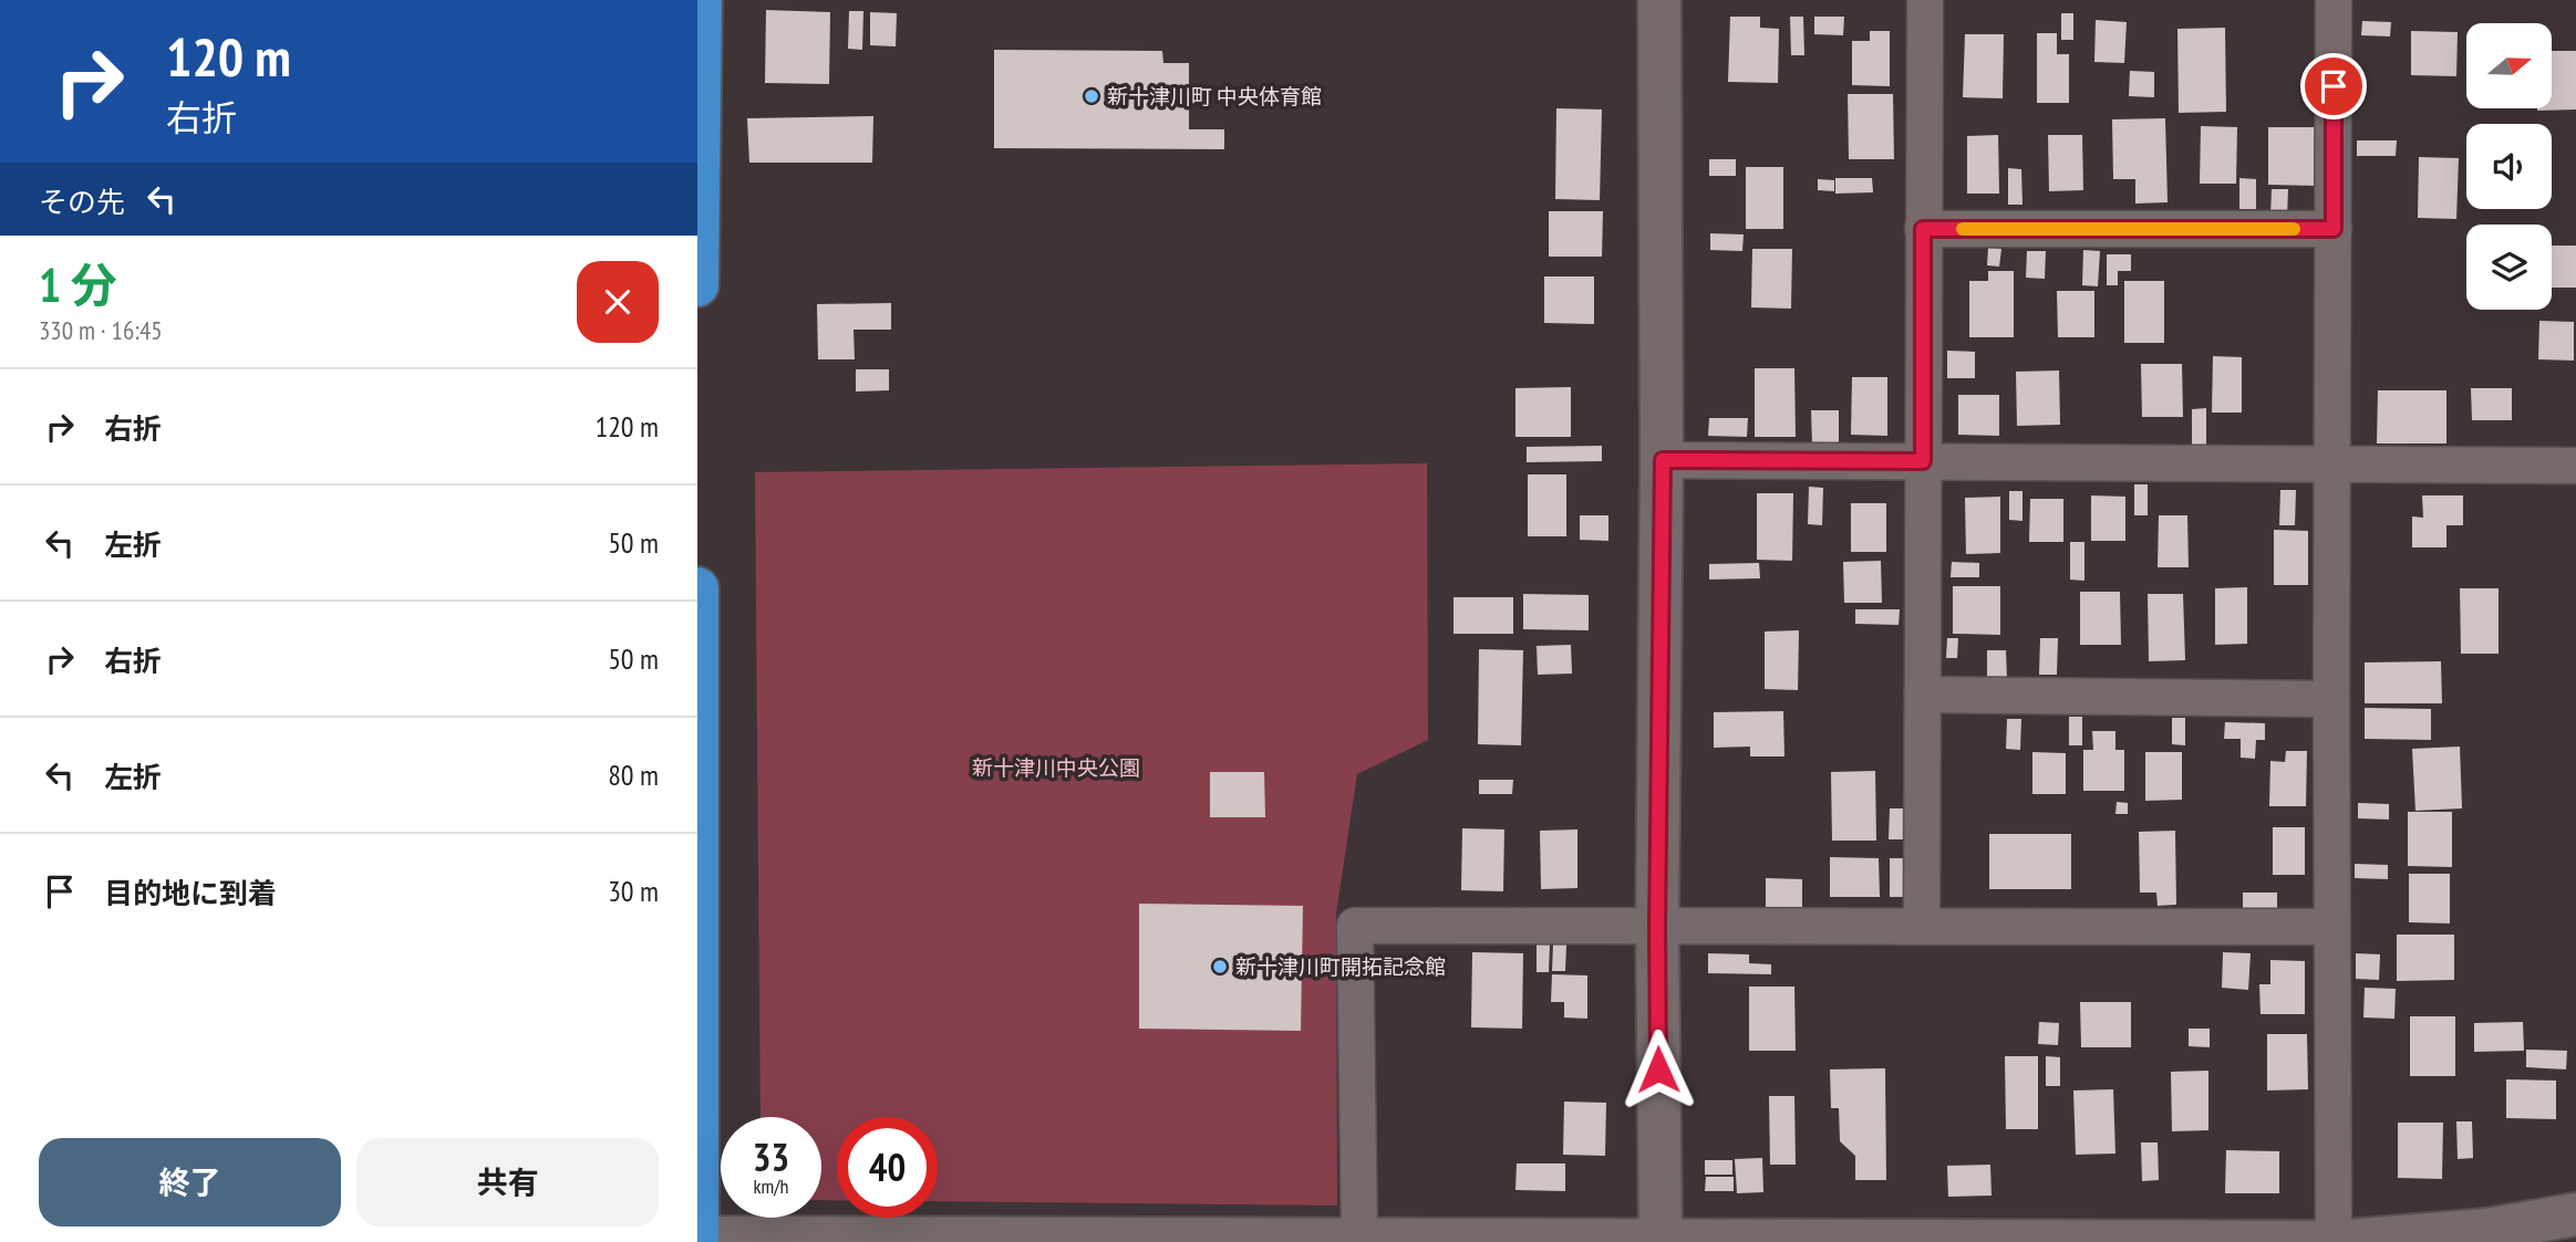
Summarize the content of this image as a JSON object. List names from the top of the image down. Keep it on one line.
{"parks":["新十津川中央公園"],"places":["新十津川町 中央体育館","新十津川町開拓記念館"],"north":"right","page":{"turn":["120 m","右折"],"then":"その先","heading":["1 分","330 m · 16:45"],"list":[{"name":"右折","value":"120 m"},{"name":"左折","value":"50 m"},{"name":"右折","value":"50 m"},{"name":"左折","value":"80 m"},{"name":"目的地に到着","value":"30 m"}],"speed":"33 km/h","limit":"40","buttons":["終了","共有"]}}
